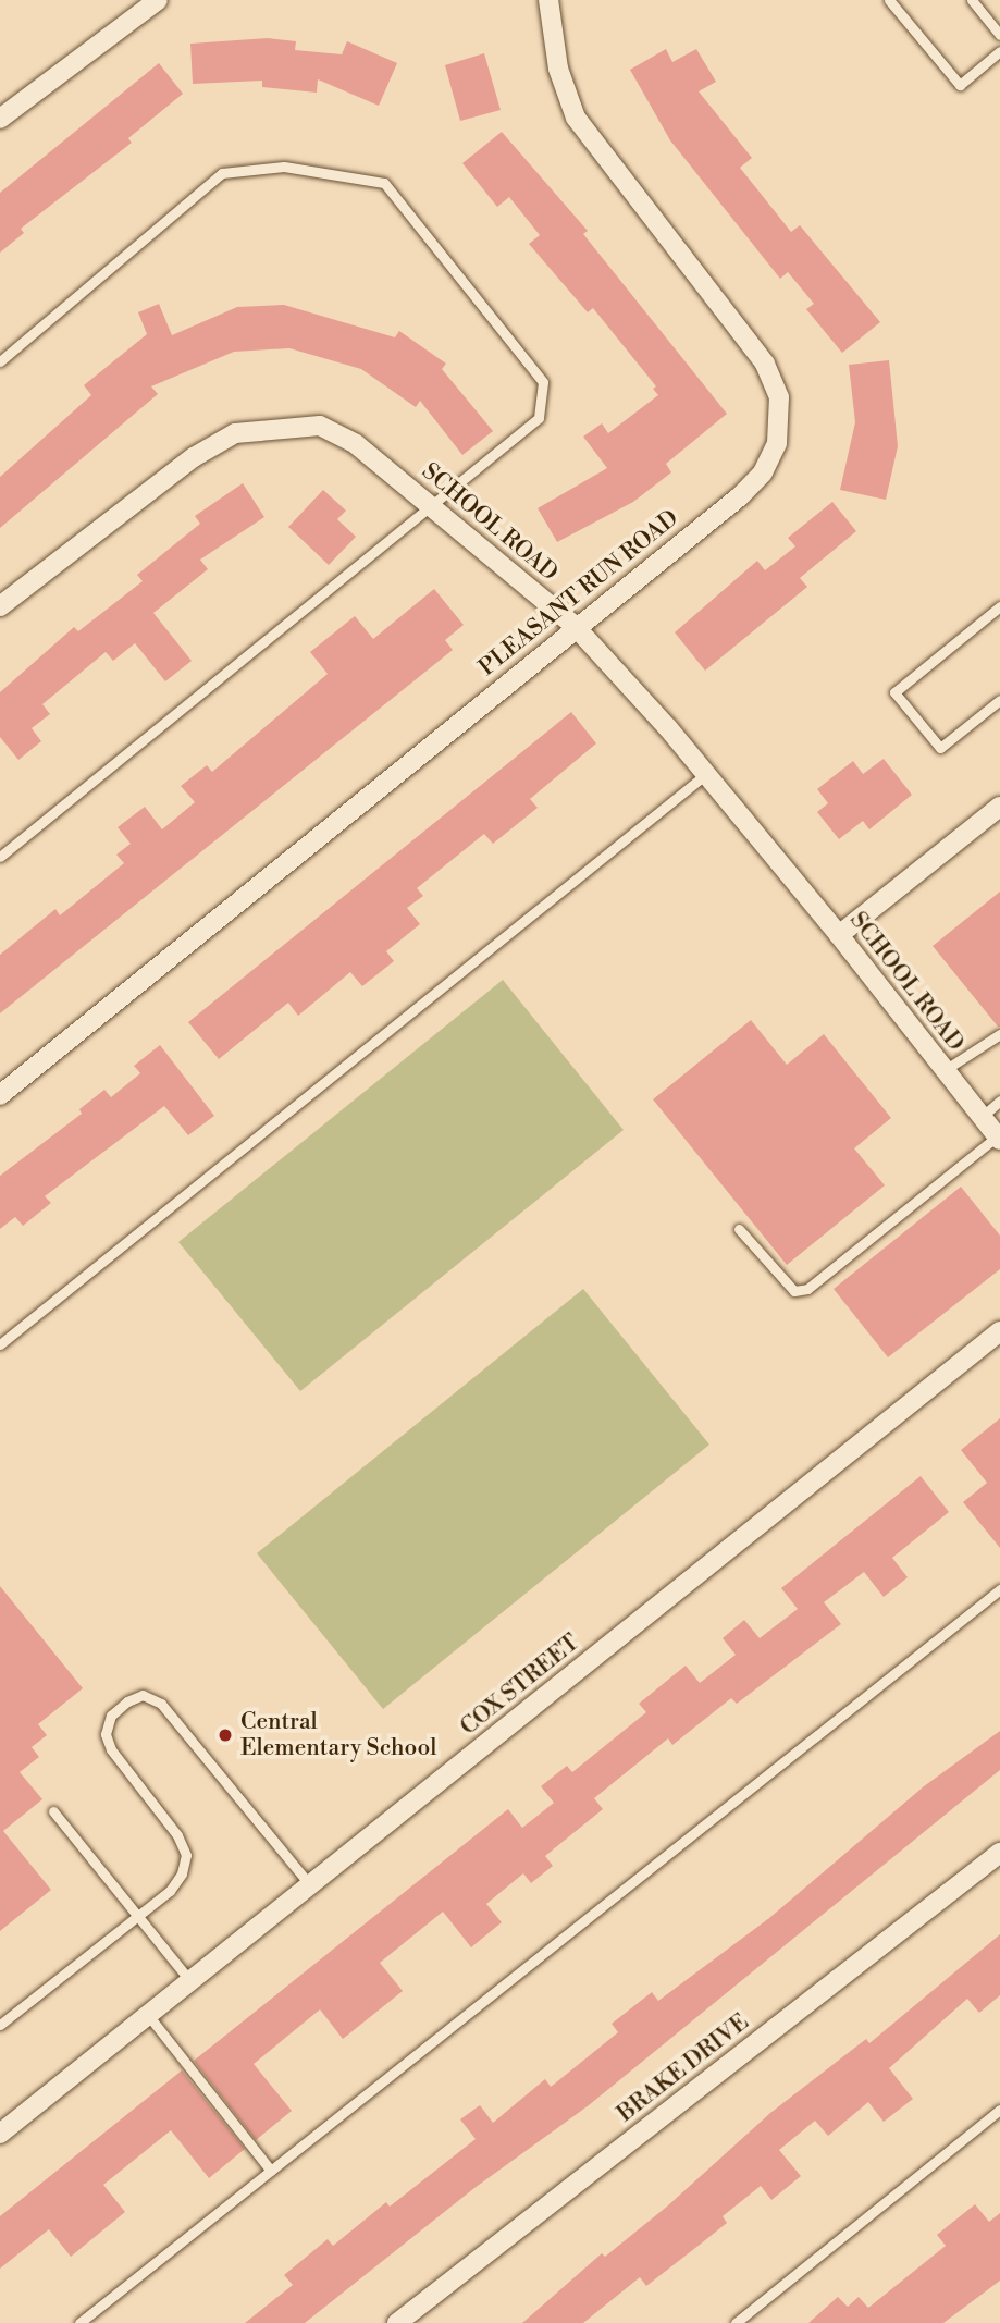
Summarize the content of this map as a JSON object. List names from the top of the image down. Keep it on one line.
{"streets":{"street":["SCHOOL ROAD","PLEASANT RUN ROAD","COX STREET","BRAKE DRIVE"]},"crossings":[["SCHOOL ROAD","PLEASANT RUN ROAD"]],"places":["Central Elementary School"]}
